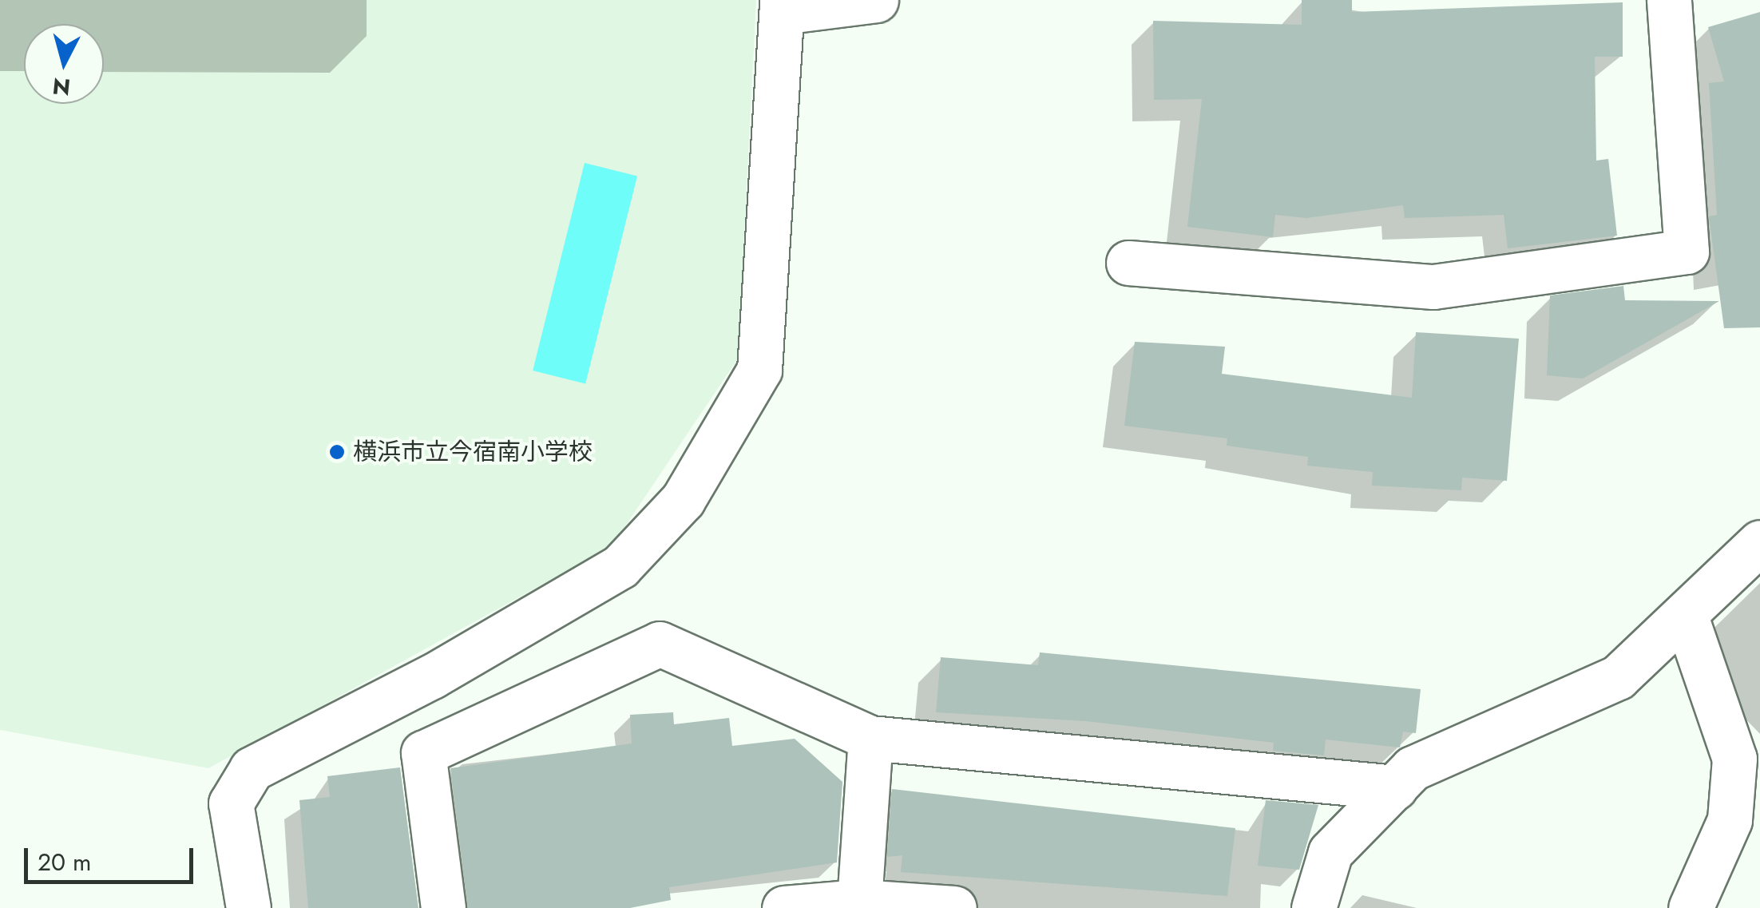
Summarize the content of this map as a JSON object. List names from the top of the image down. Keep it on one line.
{"places":["横浜市立今宿南小学校"],"scale_bar":"20 m","north":"bottom"}
